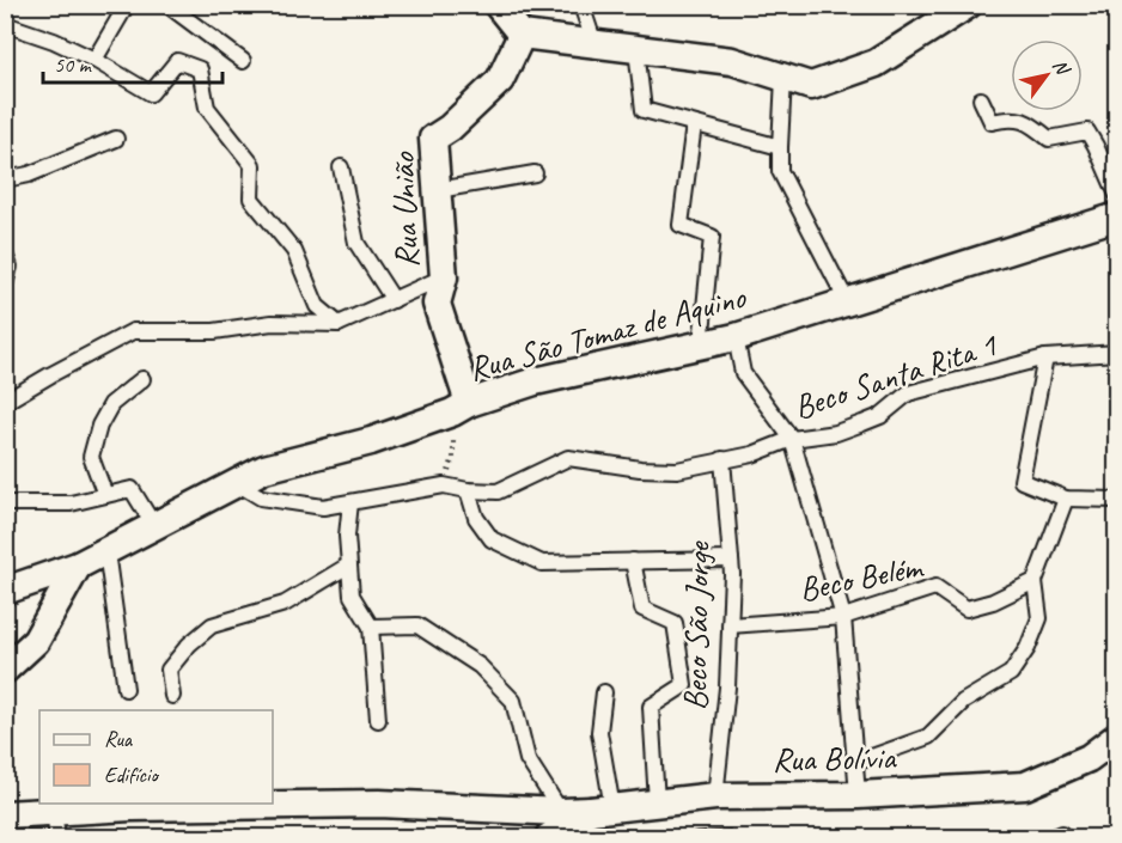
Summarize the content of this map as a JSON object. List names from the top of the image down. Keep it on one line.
{"streets":{"street":["Rua União","Rua São Tomaz de Aquino","Rua Bolívia"],"lane":["Beco Santa Rita 1","Beco Belém","Beco São Jorge"]},"crossings":[["Rua União","Rua São Tomaz de Aquino"],["Rua São Tomaz de Aquino","Beco Santa Rita 1"],["Beco Santa Rita 1","Beco São Jorge"],["Beco Belém","Beco São Jorge"],["Beco São Jorge","Rua Bolívia"]],"legend":["Rua","Edifício"],"scale_bar":"50 m","north":"top right"}
